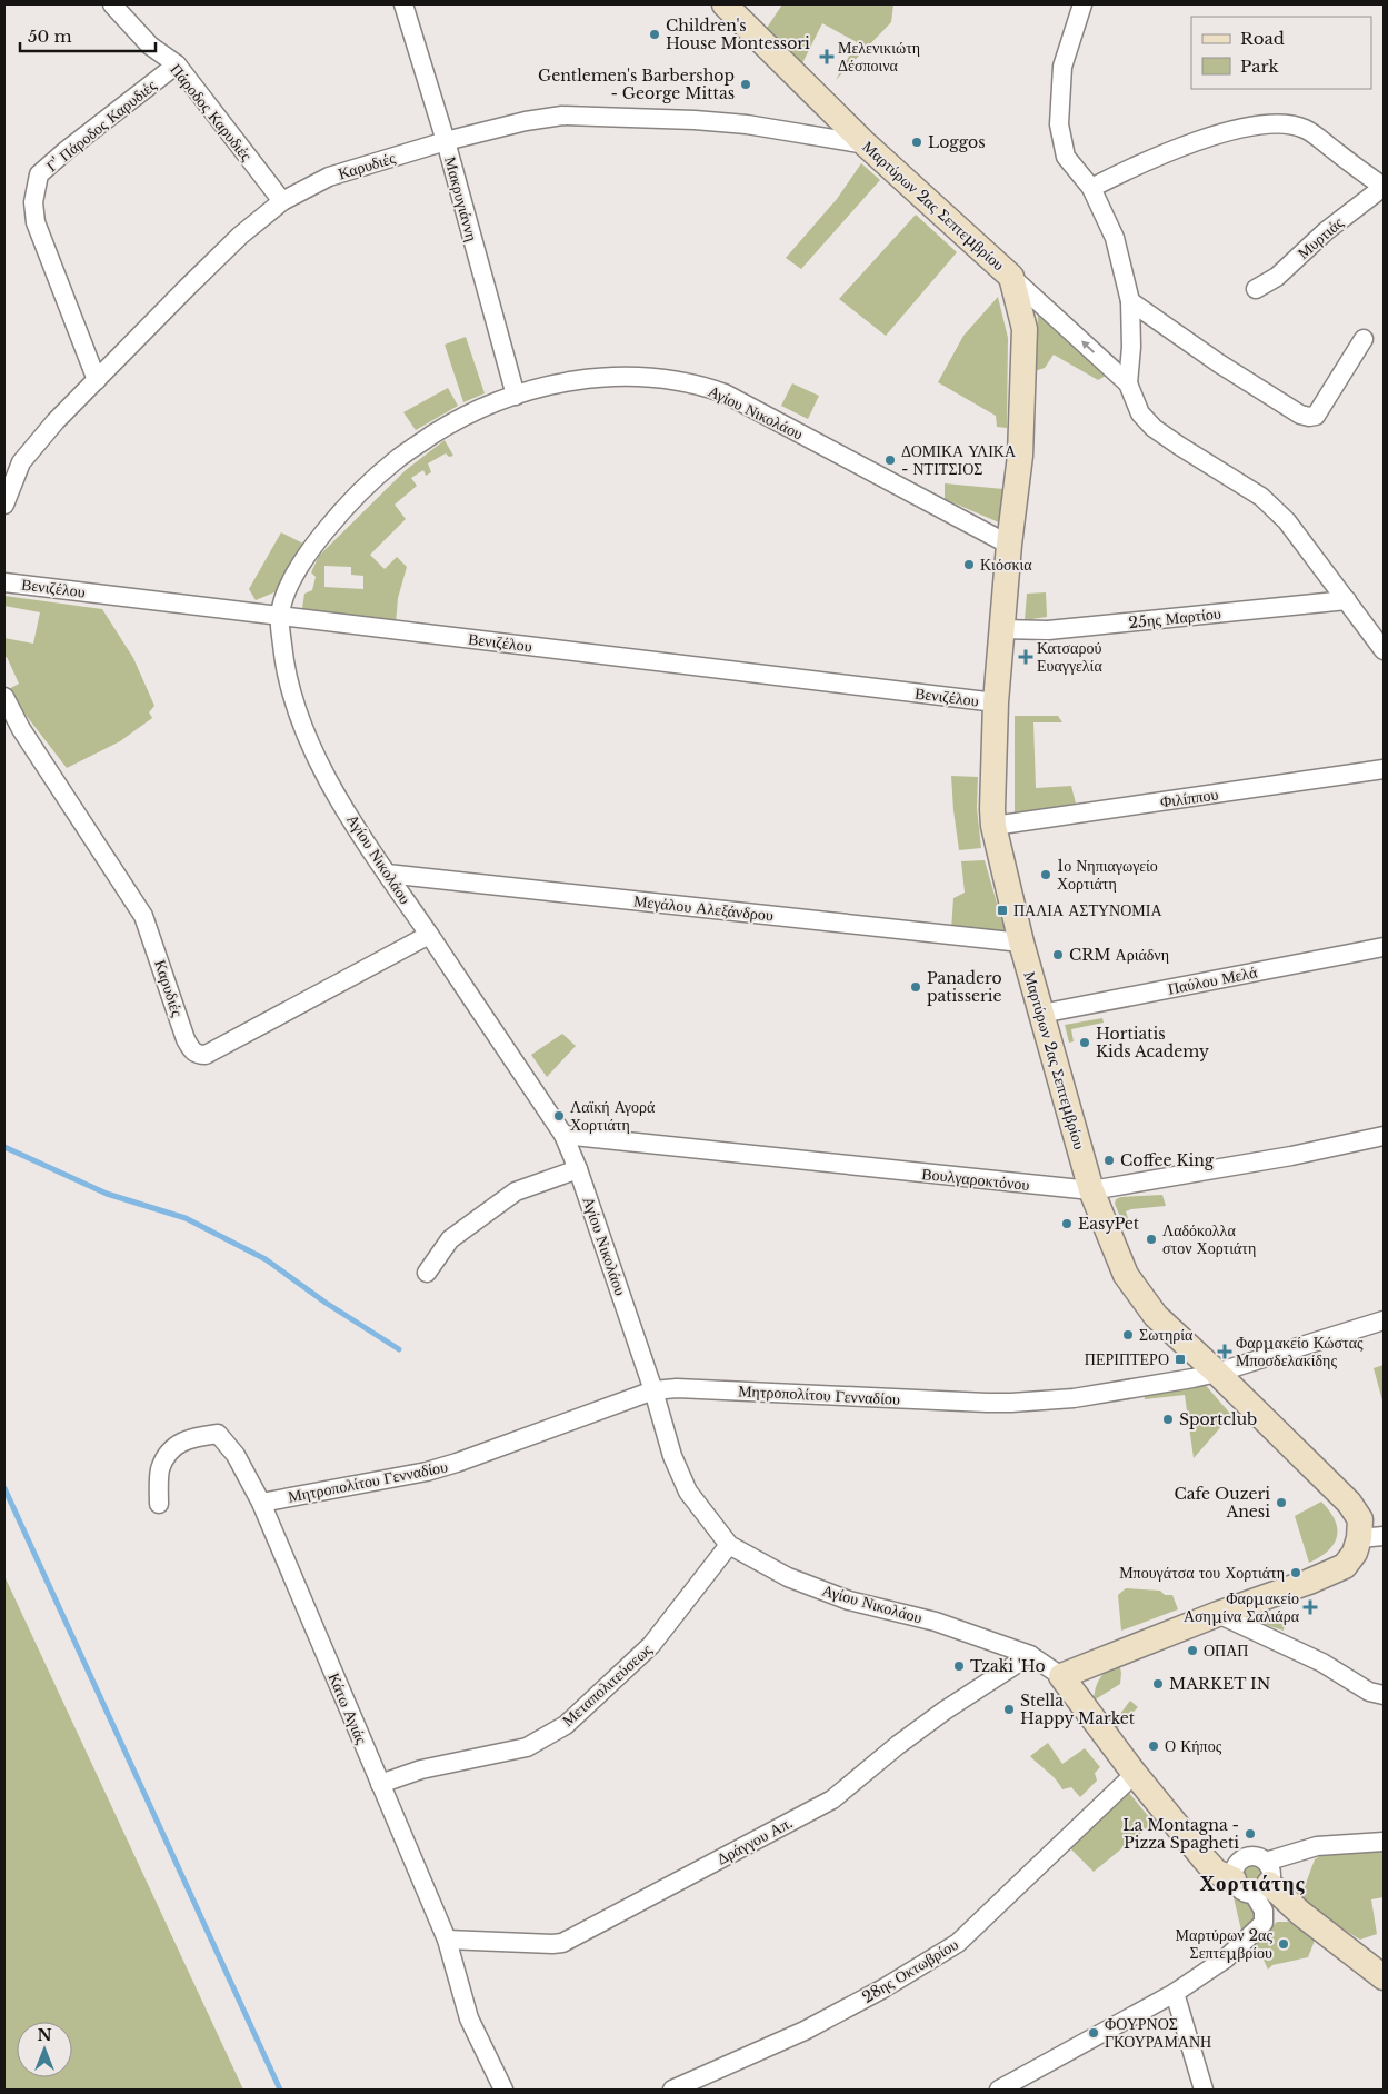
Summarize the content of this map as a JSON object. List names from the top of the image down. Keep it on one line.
{"streets":{"street":["Πάροδος Καρυδιές","Γ' Πάροδος Καρυδιές","Καρυδιές","Μακρυγιάννη","Μαρτύρων 2ας Σεπτεμβρίου","Μυρτιάς","Αγίου Νικολάου","Βενιζέλου","25ης Μαρτίου","Φιλίππου","Μεγάλου Αλεξάνδρου","Παύλου Μελά","Βουλγαροκτόνου","Μητροπολίτου Γενναδίου","Μεταπολιτεύσεως","Κάτω Αγιάς","Δράγγου Απ.","28ης Οκτωβρίου"]},"crossings":[["Πάροδος Καρυδιές","Γ' Πάροδος Καρυδιές"],["Πάροδος Καρυδιές","Καρυδιές"],["Γ' Πάροδος Καρυδιές","Καρυδιές"],["Καρυδιές","Μακρυγιάννη"],["Καρυδιές","Μαρτύρων 2ας Σεπτεμβρίου"],["Καρυδιές","Αγίου Νικολάου"],["Μακρυγιάννη","Αγίου Νικολάου"],["Μαρτύρων 2ας Σεπτεμβρίου","Αγίου Νικολάου"],["Μαρτύρων 2ας Σεπτεμβρίου","Βενιζέλου"],["Μαρτύρων 2ας Σεπτεμβρίου","25ης Μαρτίου"],["Μαρτύρων 2ας Σεπτεμβρίου","Φιλίππου"],["Μαρτύρων 2ας Σεπτεμβρίου","Μεγάλου Αλεξάνδρου"],["Μαρτύρων 2ας Σεπτεμβρίου","Παύλου Μελά"],["Μαρτύρων 2ας Σεπτεμβρίου","Βουλγαροκτόνου"],["Μαρτύρων 2ας Σεπτεμβρίου","Μητροπολίτου Γενναδίου"],["Αγίου Νικολάου","Βενιζέλου"],["Αγίου Νικολάου","Μεγάλου Αλεξάνδρου"],["Αγίου Νικολάου","Βουλγαροκτόνου"],["Αγίου Νικολάου","Μητροπολίτου Γενναδίου"],["Αγίου Νικολάου","Μεταπολιτεύσεως"],["Αγίου Νικολάου","Δράγγου Απ."],["Μητροπολίτου Γενναδίου","Κάτω Αγιάς"],["Μεταπολιτεύσεως","Κάτω Αγιάς"],["Κάτω Αγιάς","Δράγγου Απ."]],"districts":["Χορτιάτης"],"places":{"other":["Children's House Montessori","Gentlemen's Barbershop - George Mittas","Loggos","ΔΟΜΙΚΑ ΥΛΙΚΑ - ΝΤΙΤΣΙΟΣ","Κιόσκια","1ο Νηπιαγωγείο Χορτιάτη","CRM Αριάδνη","Panadero patisserie","Hortiatis Kids Academy","Λαϊκή Αγορά Χορτιάτη","Coffee King","EasyPet","Λαδόκολλα στον Χορτιάτη","Σωτηρία","Sportclub","Cafe Ouzeri Anesi","Μπουγάτσα του Χορτιάτη","ΟΠΑΠ","Tzaki 'Ho","MARKET IN","Stella Happy Market","Ο Κήπος","La Montagna - Pizza Spagheti","Μαρτύρων 2ας Σεπτεμβρίου","ΦΟΥΡΝΟΣ ΓΚΟΥΡΑΜΑΝΗ"],"health":["Μελενικιώτη Δέσποινα","Κατσαρού Ευαγγελία","Φαρμακείο Κώστας Μποσδελακίδης","Φαρμακείο Ασημίνα Σαλιάρα"],"transit":["ΠΑΛΙΑ ΑΣΤΥΝΟΜΙΑ","ΠΕΡΙΠΤΕΡΟ"]},"legend":["Road","Park"],"scale_bar":"50 m","north":"top"}
